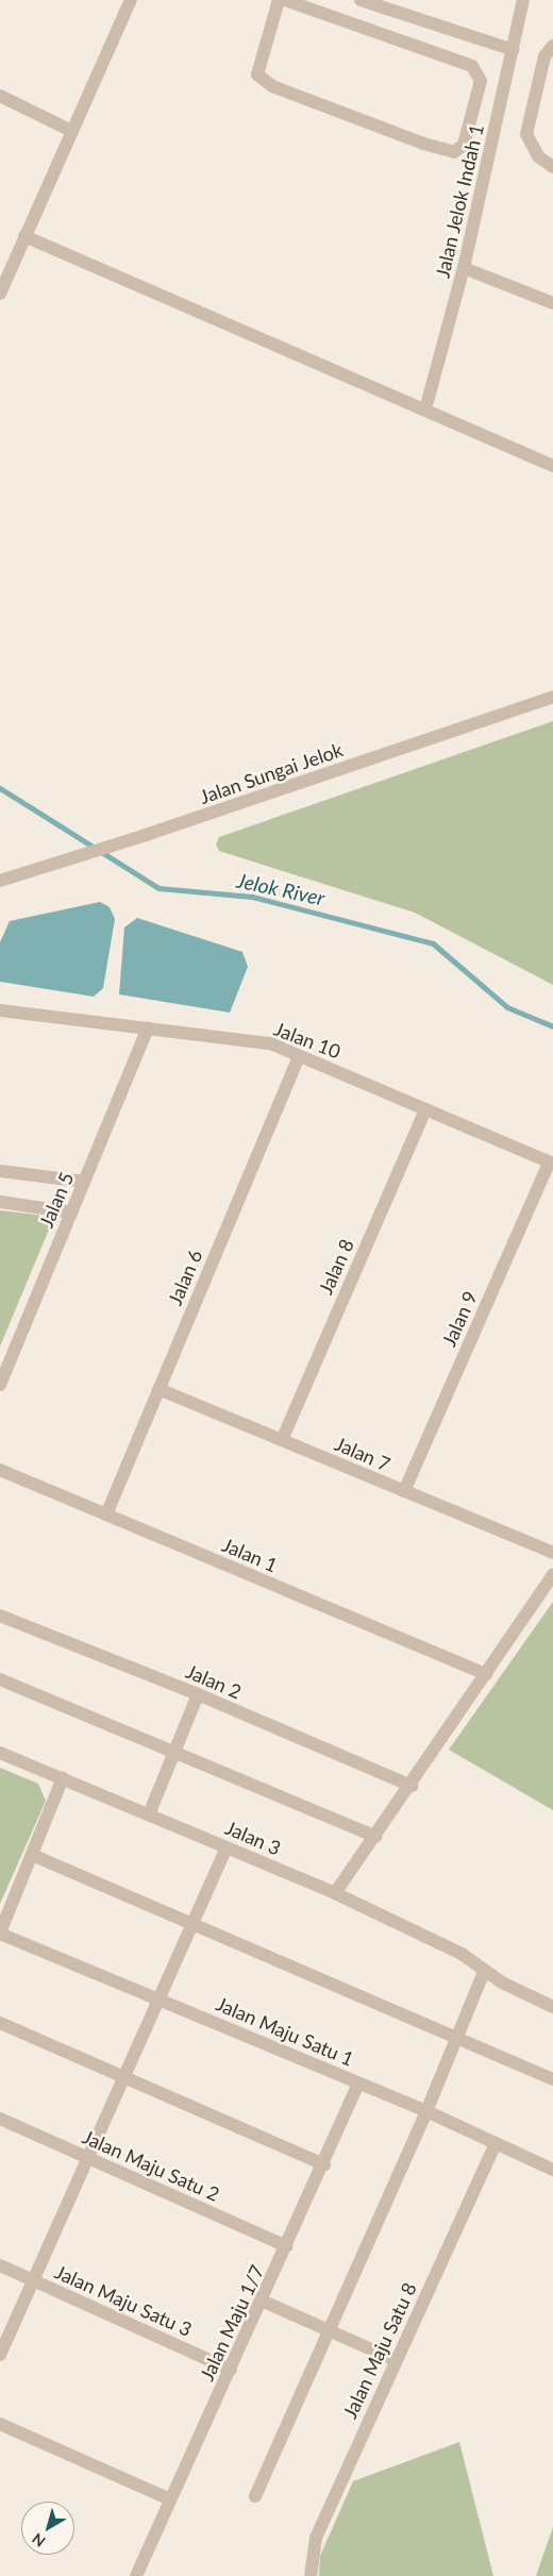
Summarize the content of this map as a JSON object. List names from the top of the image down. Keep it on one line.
{"streets":{"street":["Jalan Jelok Indah 1","Jalan Sungai Jelok","Jalan 10","Jalan 5","Jalan 8","Jalan 6","Jalan 9","Jalan 7","Jalan 1","Jalan 2","Jalan 3","Jalan Maju Satu 1","Jalan Maju Satu 2","Jalan Maju Satu 3","Jalan Maju 1/7","Jalan Maju Satu 8"]},"crossings":[["Jalan 10","Jalan 5"],["Jalan 10","Jalan 8"],["Jalan 10","Jalan 6"],["Jalan 10","Jalan 9"],["Jalan 8","Jalan 7"],["Jalan 6","Jalan 7"],["Jalan 6","Jalan 1"],["Jalan 9","Jalan 7"],["Jalan Maju Satu 1","Jalan Maju 1/7"],["Jalan Maju Satu 1","Jalan Maju Satu 8"],["Jalan Maju Satu 2","Jalan Maju 1/7"],["Jalan Maju Satu 3","Jalan Maju 1/7"]],"water":["Jelok River"],"north":"bottom left"}
